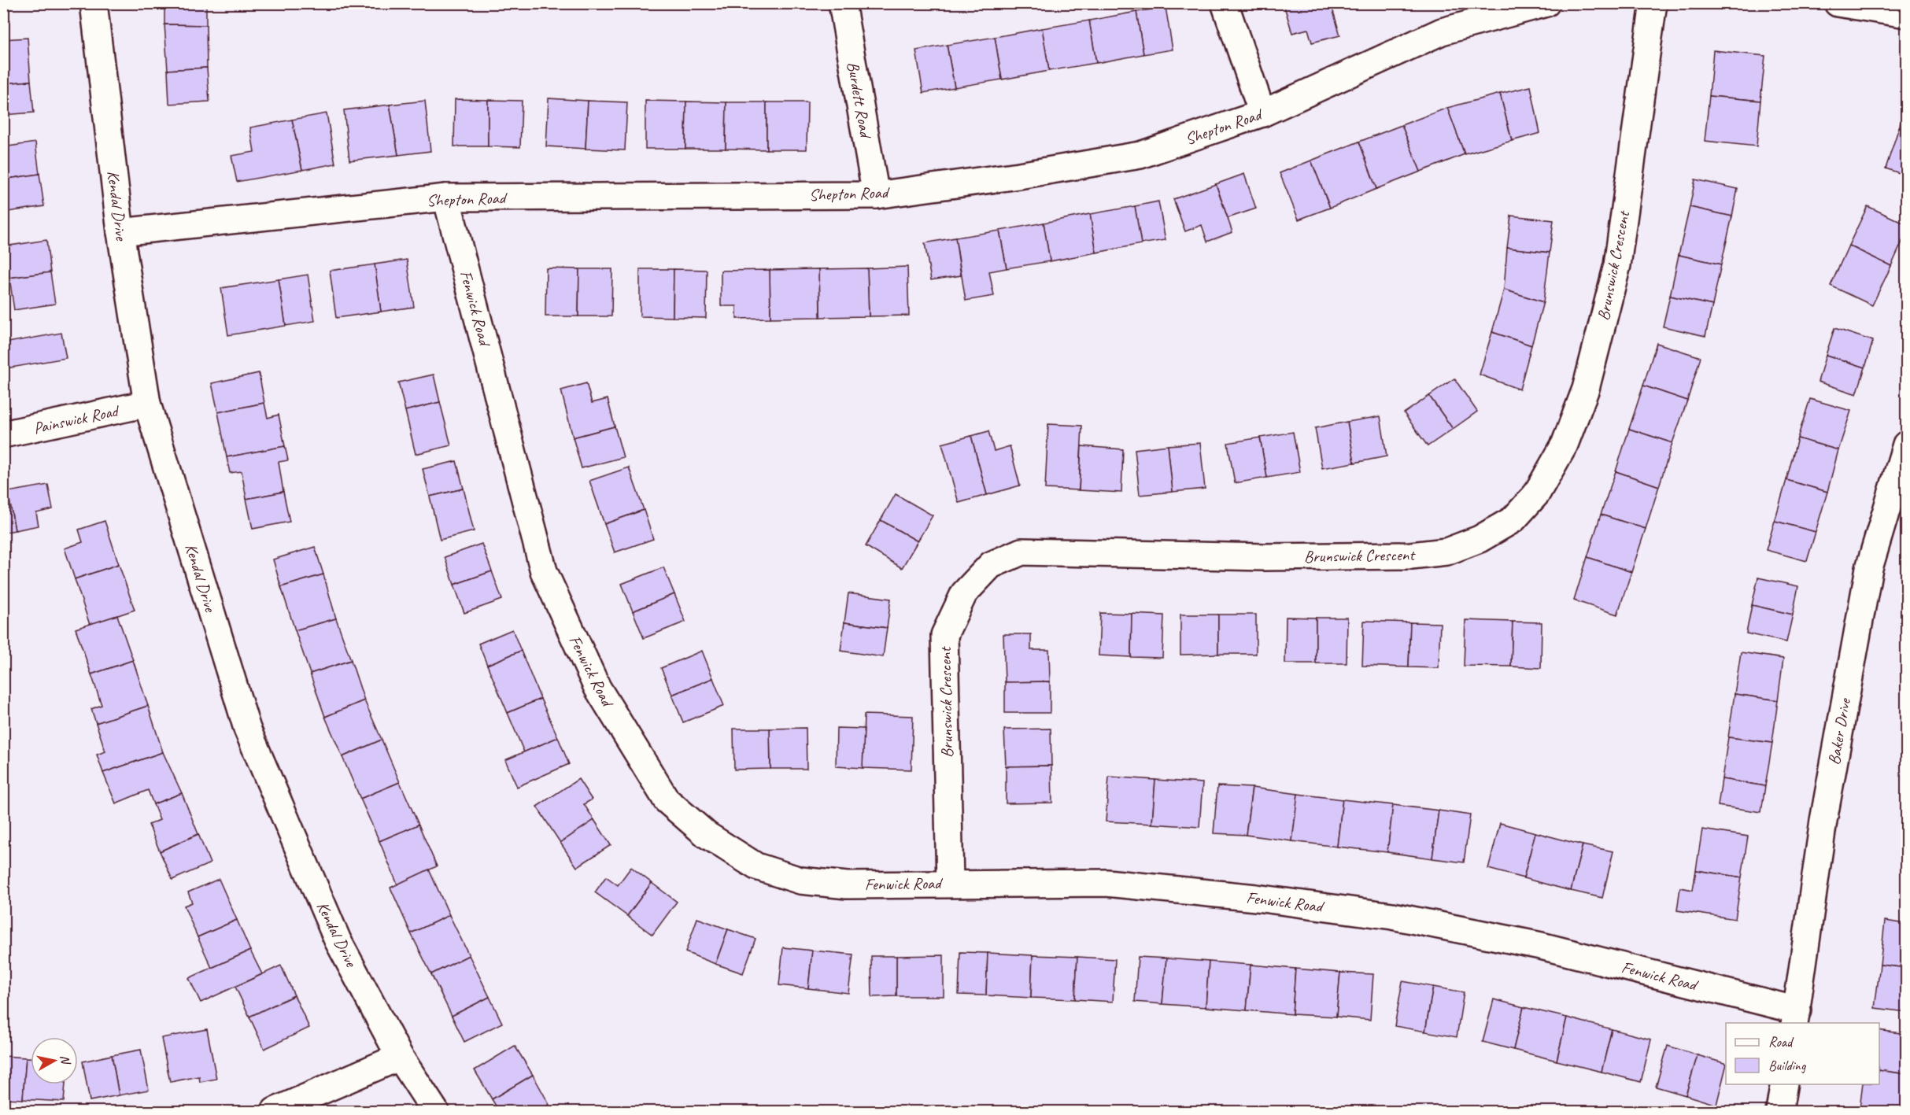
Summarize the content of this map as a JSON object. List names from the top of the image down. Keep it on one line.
{"streets":{"street":["Burdett Road","Shepton Road","Kendal Drive","Brunswick Crescent","Fenwick Road","Painswick Road","Baker Drive"]},"crossings":[["Burdett Road","Shepton Road"],["Shepton Road","Kendal Drive"],["Shepton Road","Fenwick Road"],["Kendal Drive","Painswick Road"],["Brunswick Crescent","Fenwick Road"],["Fenwick Road","Baker Drive"]],"legend":["Road","Building"],"north":"right"}
